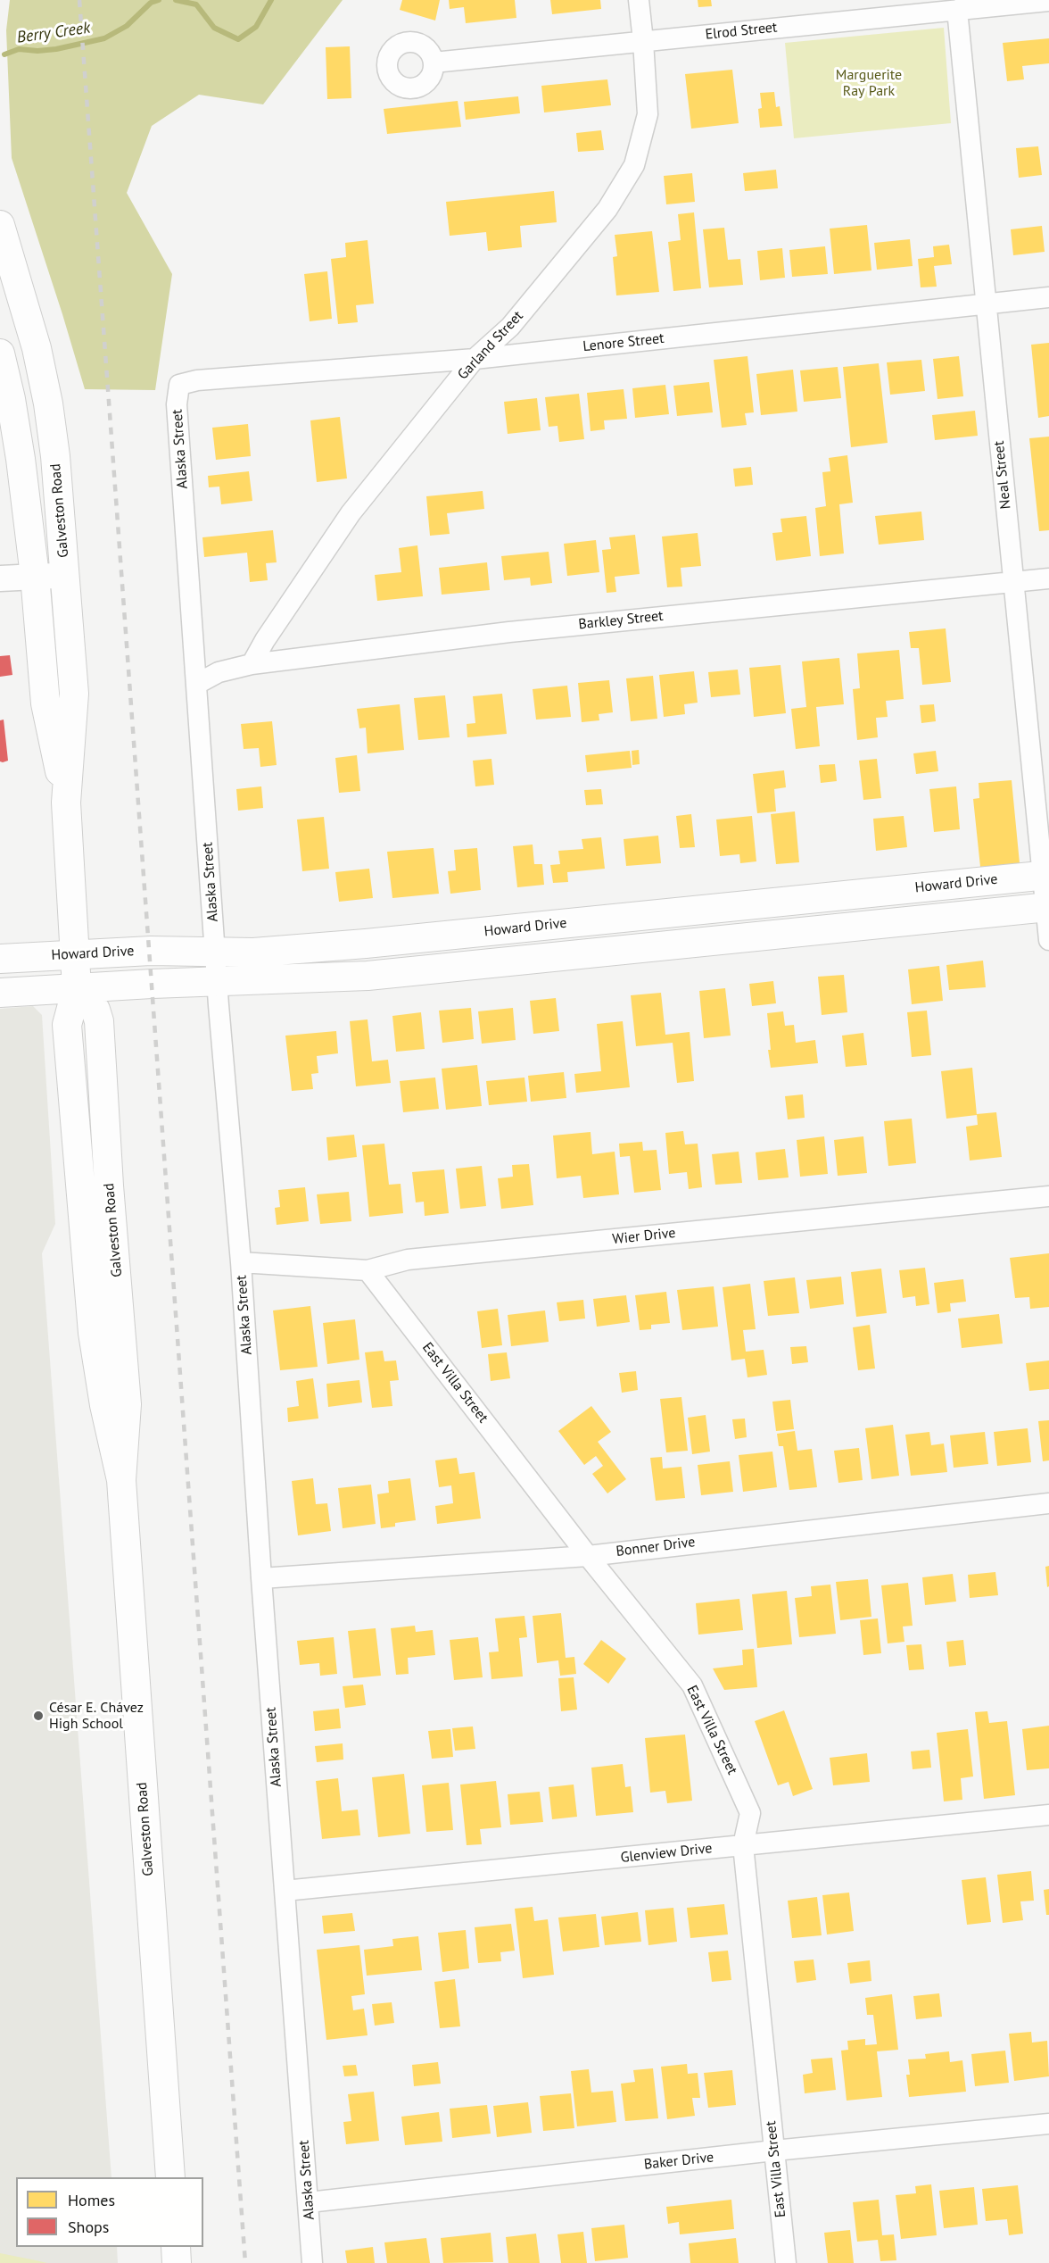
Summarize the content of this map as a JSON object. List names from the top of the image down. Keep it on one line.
{"streets":{"main road":["Galveston Road","Howard Drive"],"street":["Elrod Street","Lenore Street","Garland Street","Alaska Street","Neal Street","Barkley Street","Wier Drive","East Villa Street","Bonner Drive","Glenview Drive","Baker Drive"]},"crossings":[["Elrod Street","Garland Street"],["Elrod Street","Neal Street"],["Lenore Street","Garland Street"],["Lenore Street","Alaska Street"],["Lenore Street","Neal Street"],["Garland Street","Barkley Street"],["Alaska Street","Barkley Street"],["Alaska Street","Howard Drive"],["Alaska Street","Wier Drive"],["Alaska Street","Bonner Drive"],["Alaska Street","Glenview Drive"],["Alaska Street","Baker Drive"],["Neal Street","Barkley Street"],["Neal Street","Howard Drive"],["Galveston Road","Howard Drive"],["Wier Drive","East Villa Street"],["East Villa Street","Bonner Drive"],["East Villa Street","Glenview Drive"],["East Villa Street","Baker Drive"]],"water":["Berry Creek"],"parks":["Marguerite Ray Park"],"places":["César E. Chávez High School"],"legend":["Homes","Shops"]}
